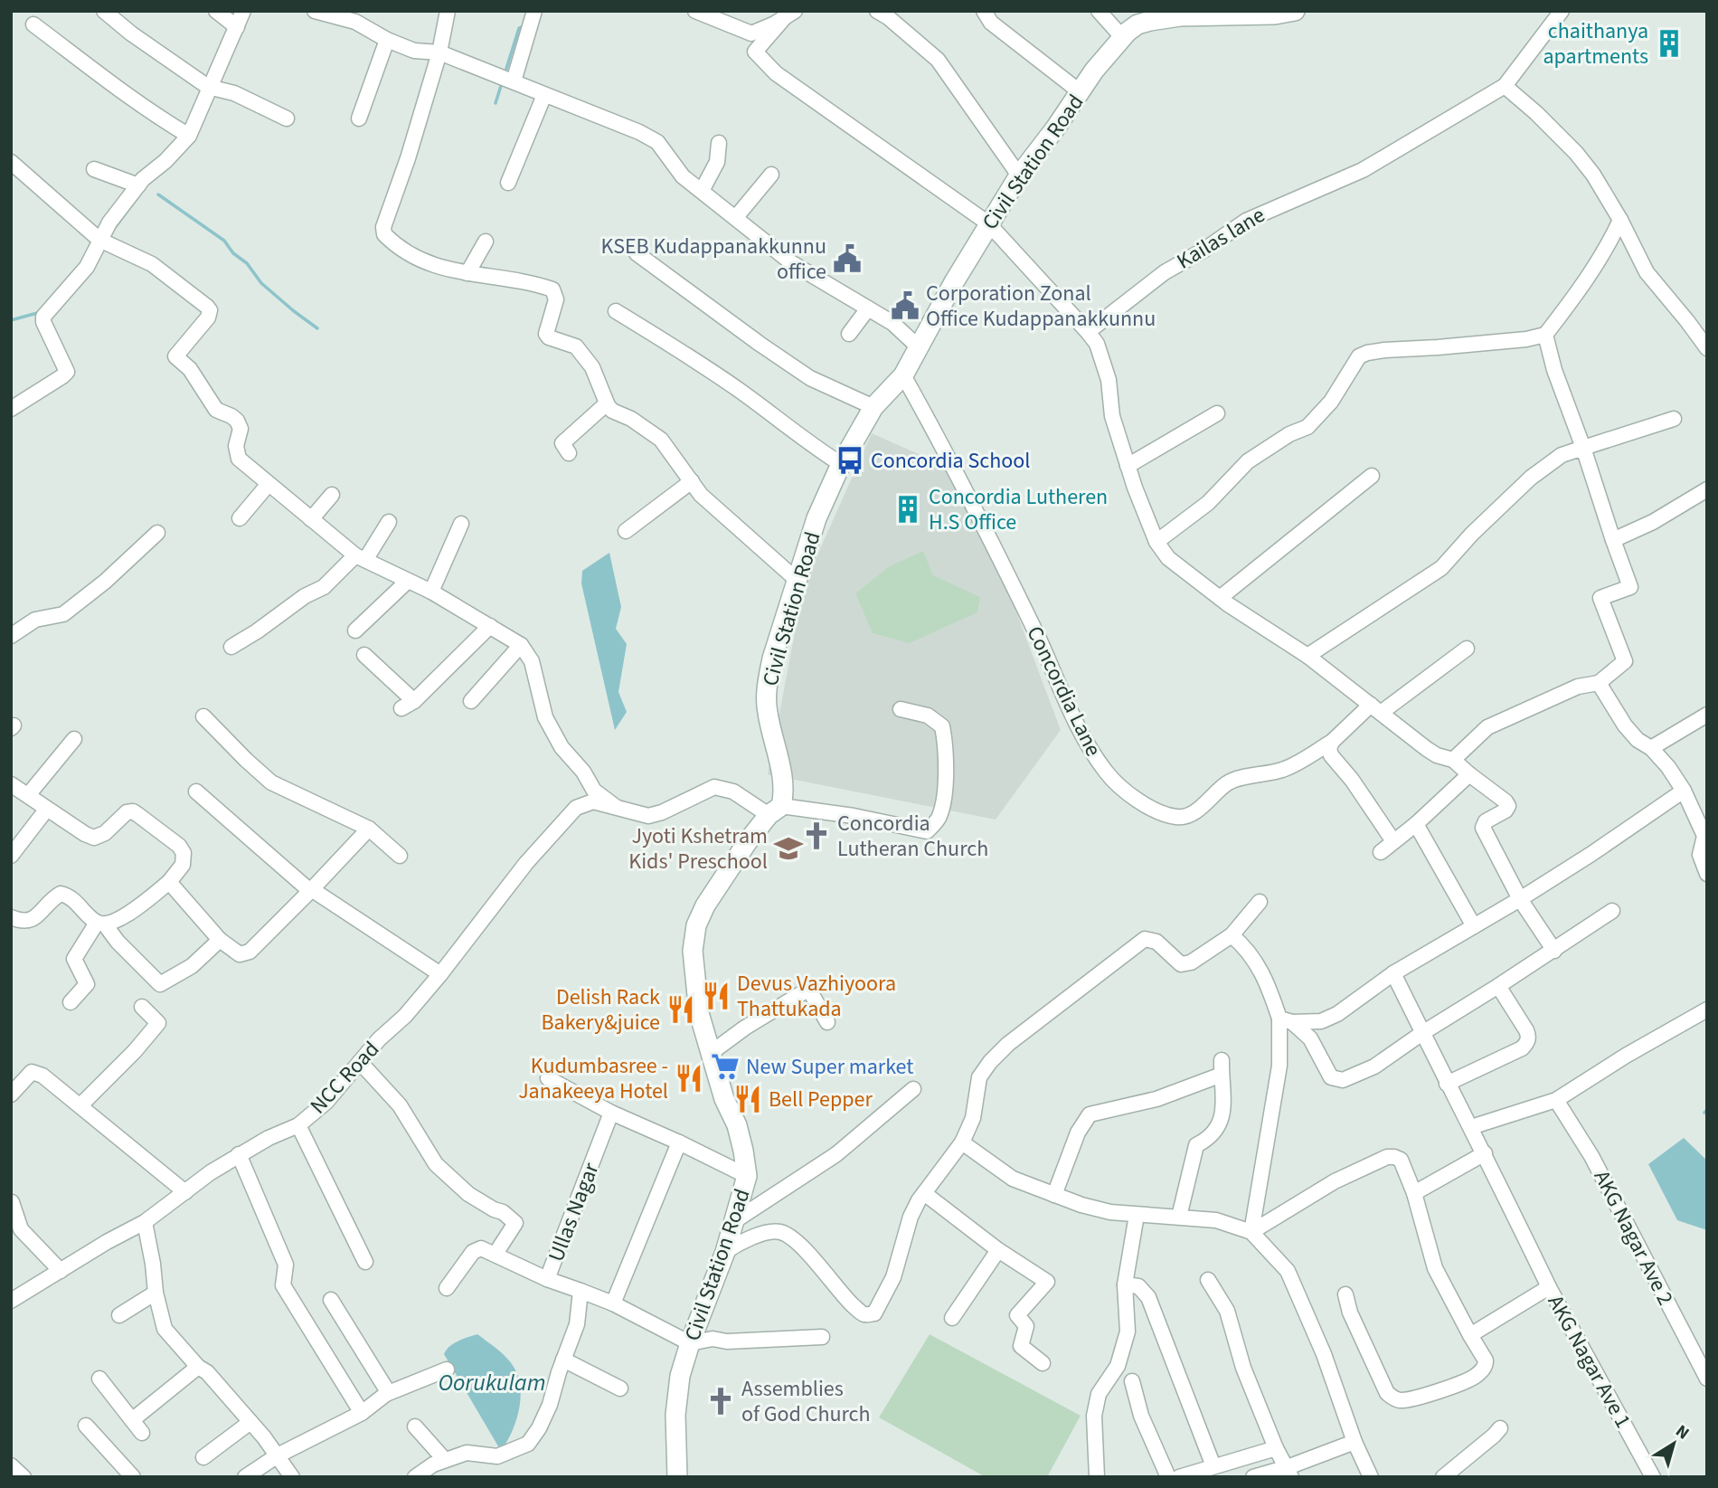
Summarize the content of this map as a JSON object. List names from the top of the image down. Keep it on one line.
{"streets":{"main road":["Civil Station Road"],"street":["Kailas lane","Concordia Lane","NCC Road","Ullas Nagar","AKG Nagar Ave 2","AKG Nagar Ave 1"]},"crossings":[["Civil Station Road","Concordia Lane"],["Civil Station Road","Ullas Nagar"]],"water":["Oorukulam"],"places":{"building":["chaithanya apartments","Concordia Lutheren H.S Office"],"public building":["KSEB Kudappanakkunnu office","Corporation Zonal Office Kudappanakkunnu"],"bus stop":["Concordia School"],"church":["Concordia Lutheran Church","Assemblies of God Church"],"school or university":["Jyoti Kshetram Kids' Preschool"],"restaurant":["Devus Vazhiyoora Thattukada","Delish Rack Bakery&juice","Kudumbasree - Janakeeya Hotel","Bell Pepper"],"supermarket":["New Super market"]},"north":"top right"}
